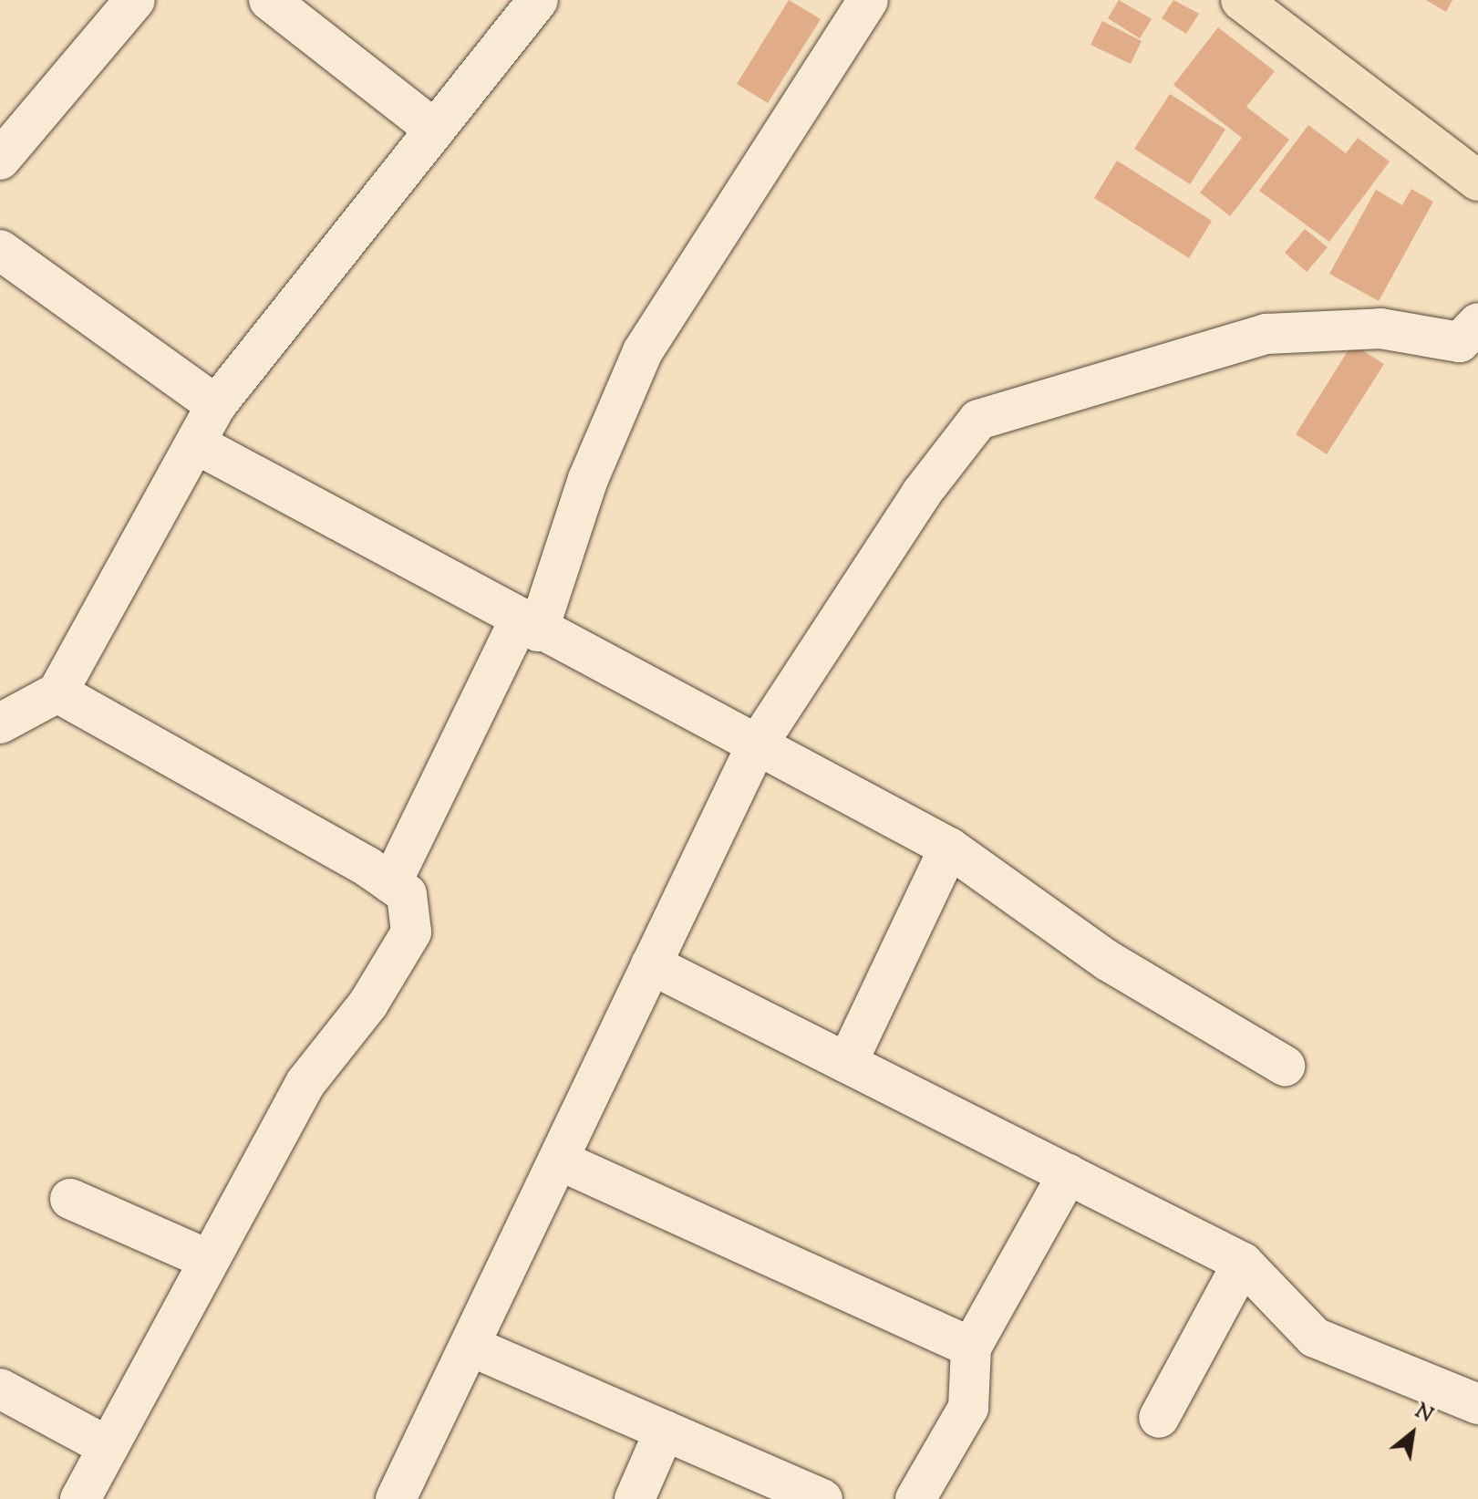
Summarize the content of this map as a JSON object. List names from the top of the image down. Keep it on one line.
{"north":"top right"}
